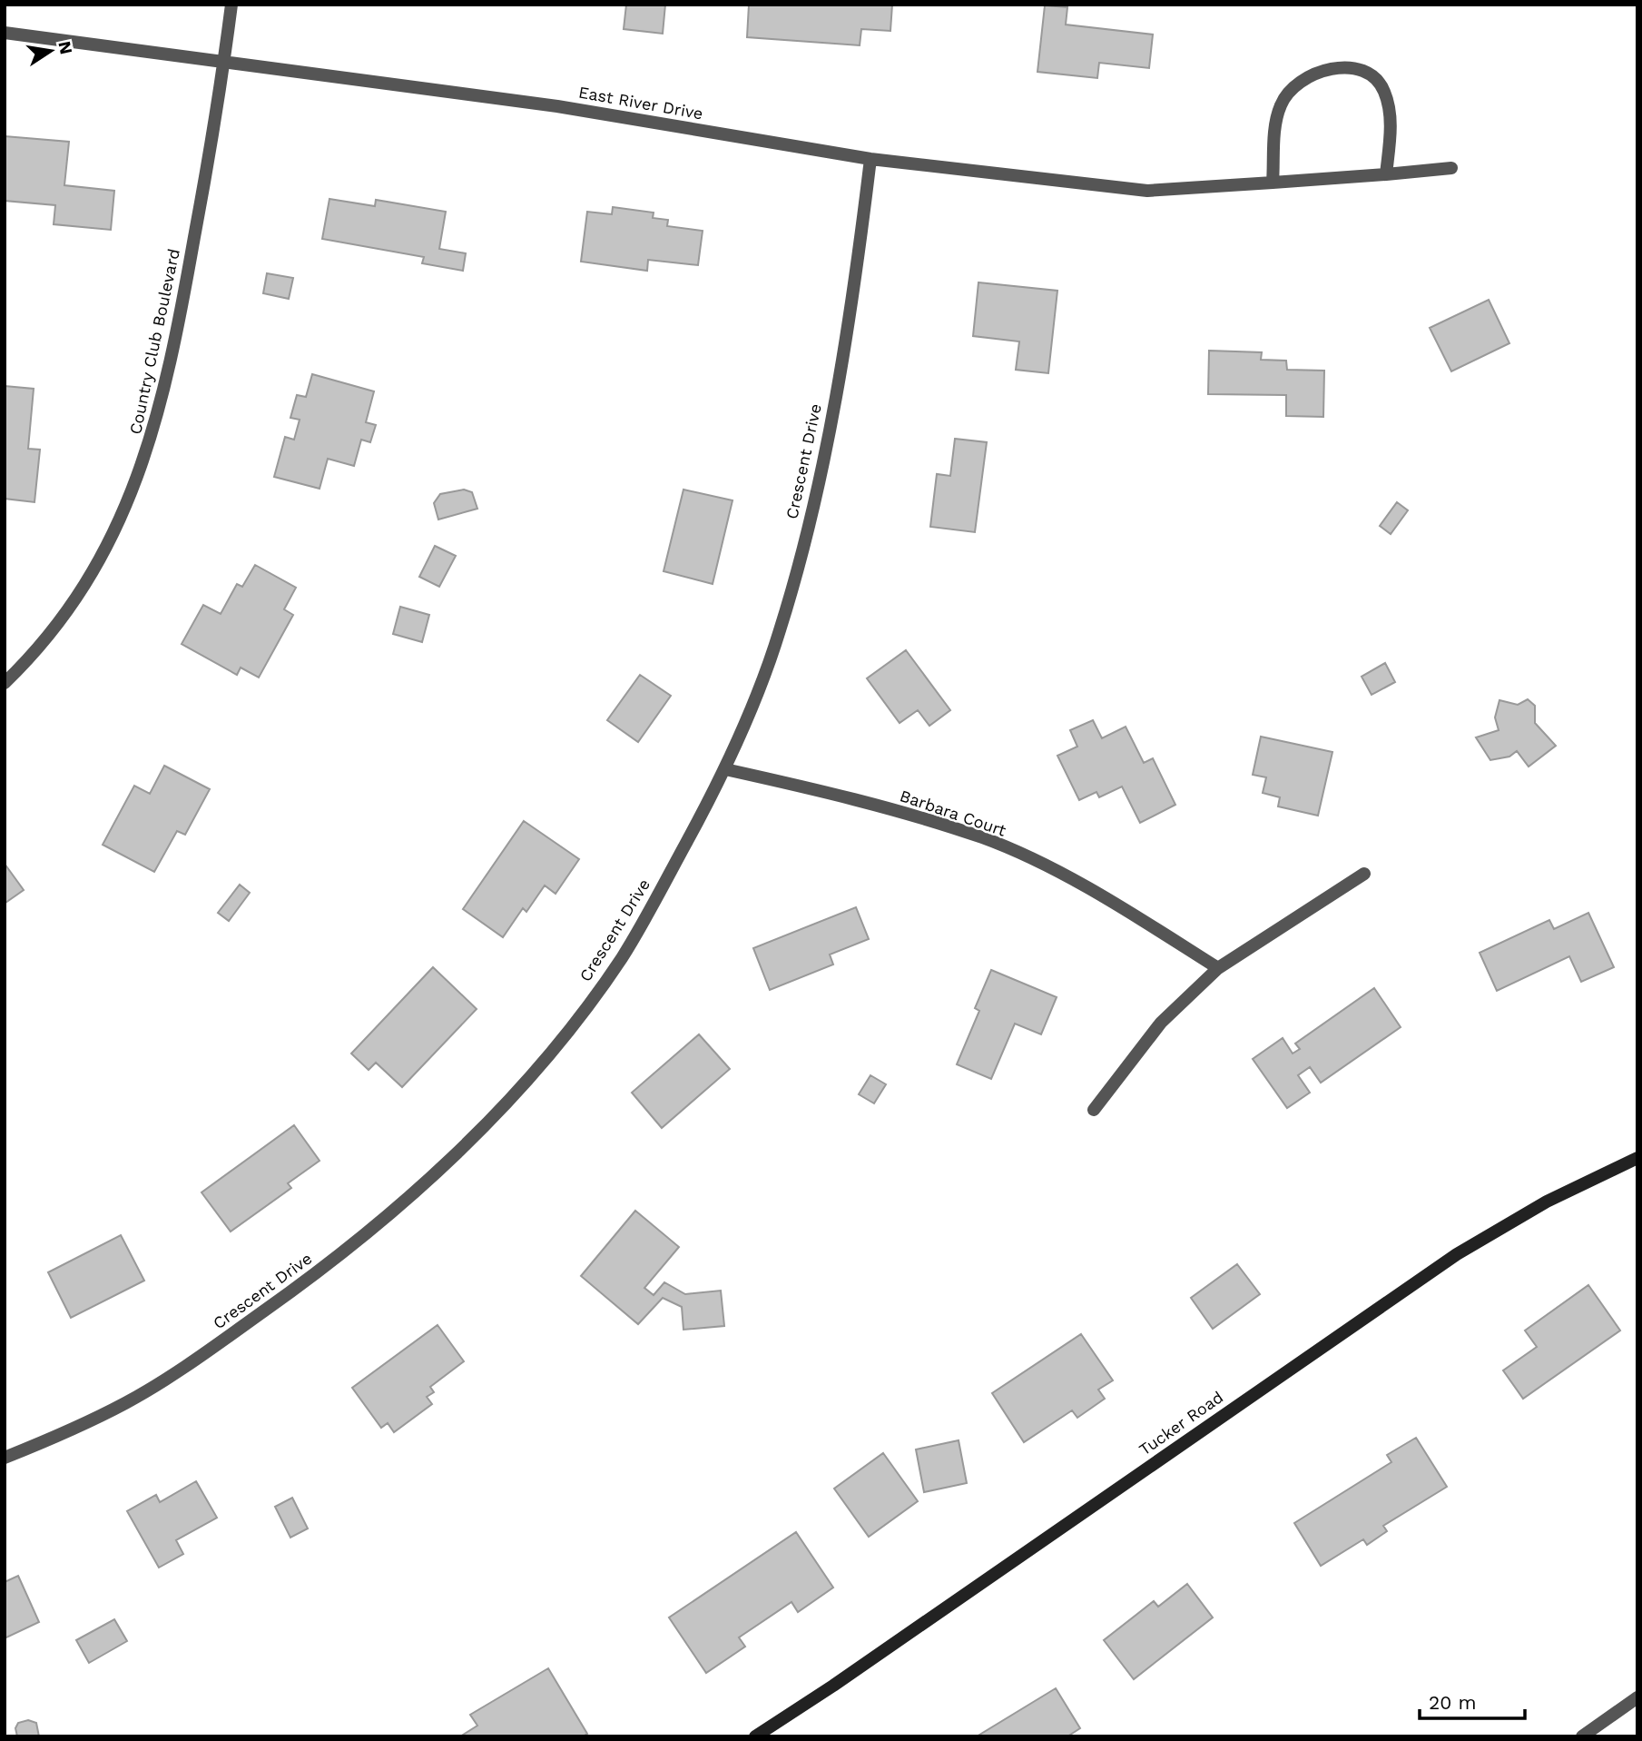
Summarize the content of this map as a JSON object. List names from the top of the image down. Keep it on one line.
{"streets":{"main road":["Tucker Road"],"street":["East River Drive","Country Club Boulevard","Crescent Drive","Barbara Court"]},"crossings":[["East River Drive","Country Club Boulevard"],["East River Drive","Crescent Drive"],["Crescent Drive","Barbara Court"]],"scale_bar":"20 m","north":"right"}
